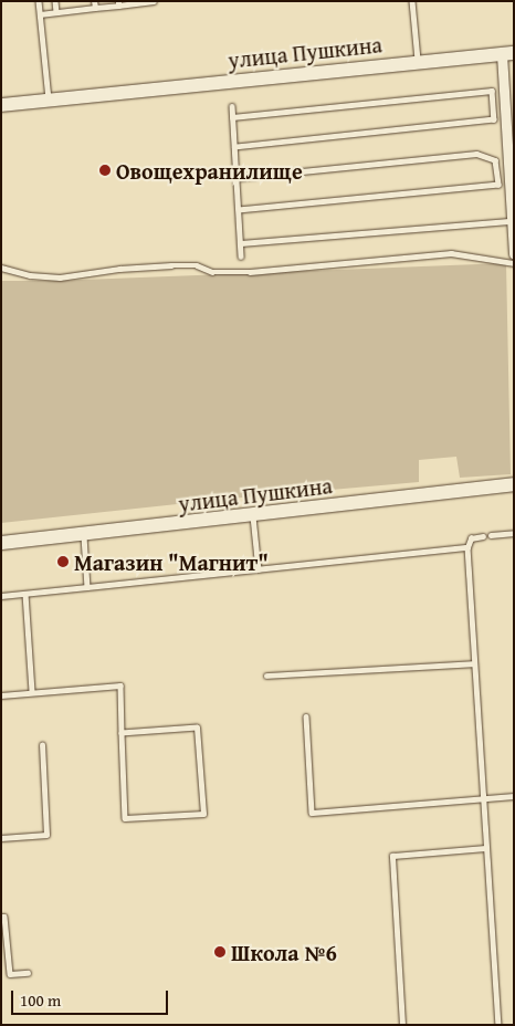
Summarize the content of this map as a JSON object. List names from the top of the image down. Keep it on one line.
{"streets":{"street":["улица Пушкина"]},"places":["Овощехранилище","Магазин \"Магнит\"","Школа №6"],"scale_bar":"100 m"}
